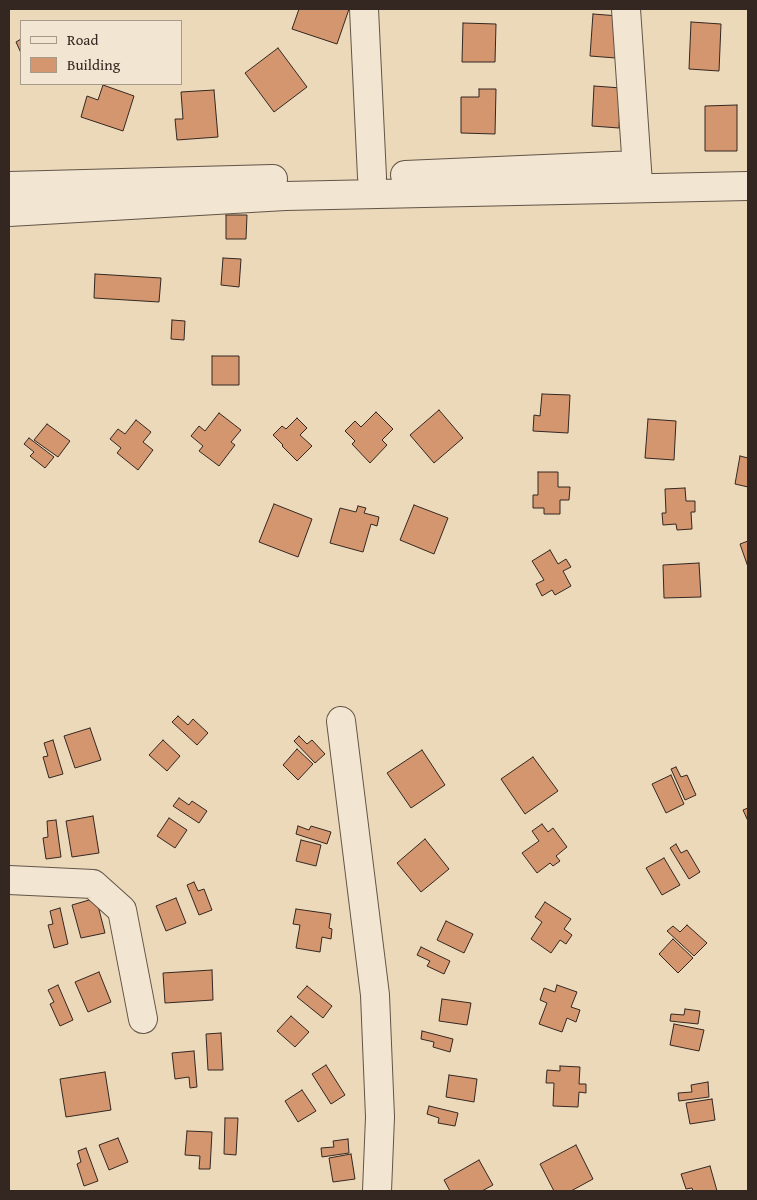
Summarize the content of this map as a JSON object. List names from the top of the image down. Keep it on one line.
{"legend":["Road","Building"]}
